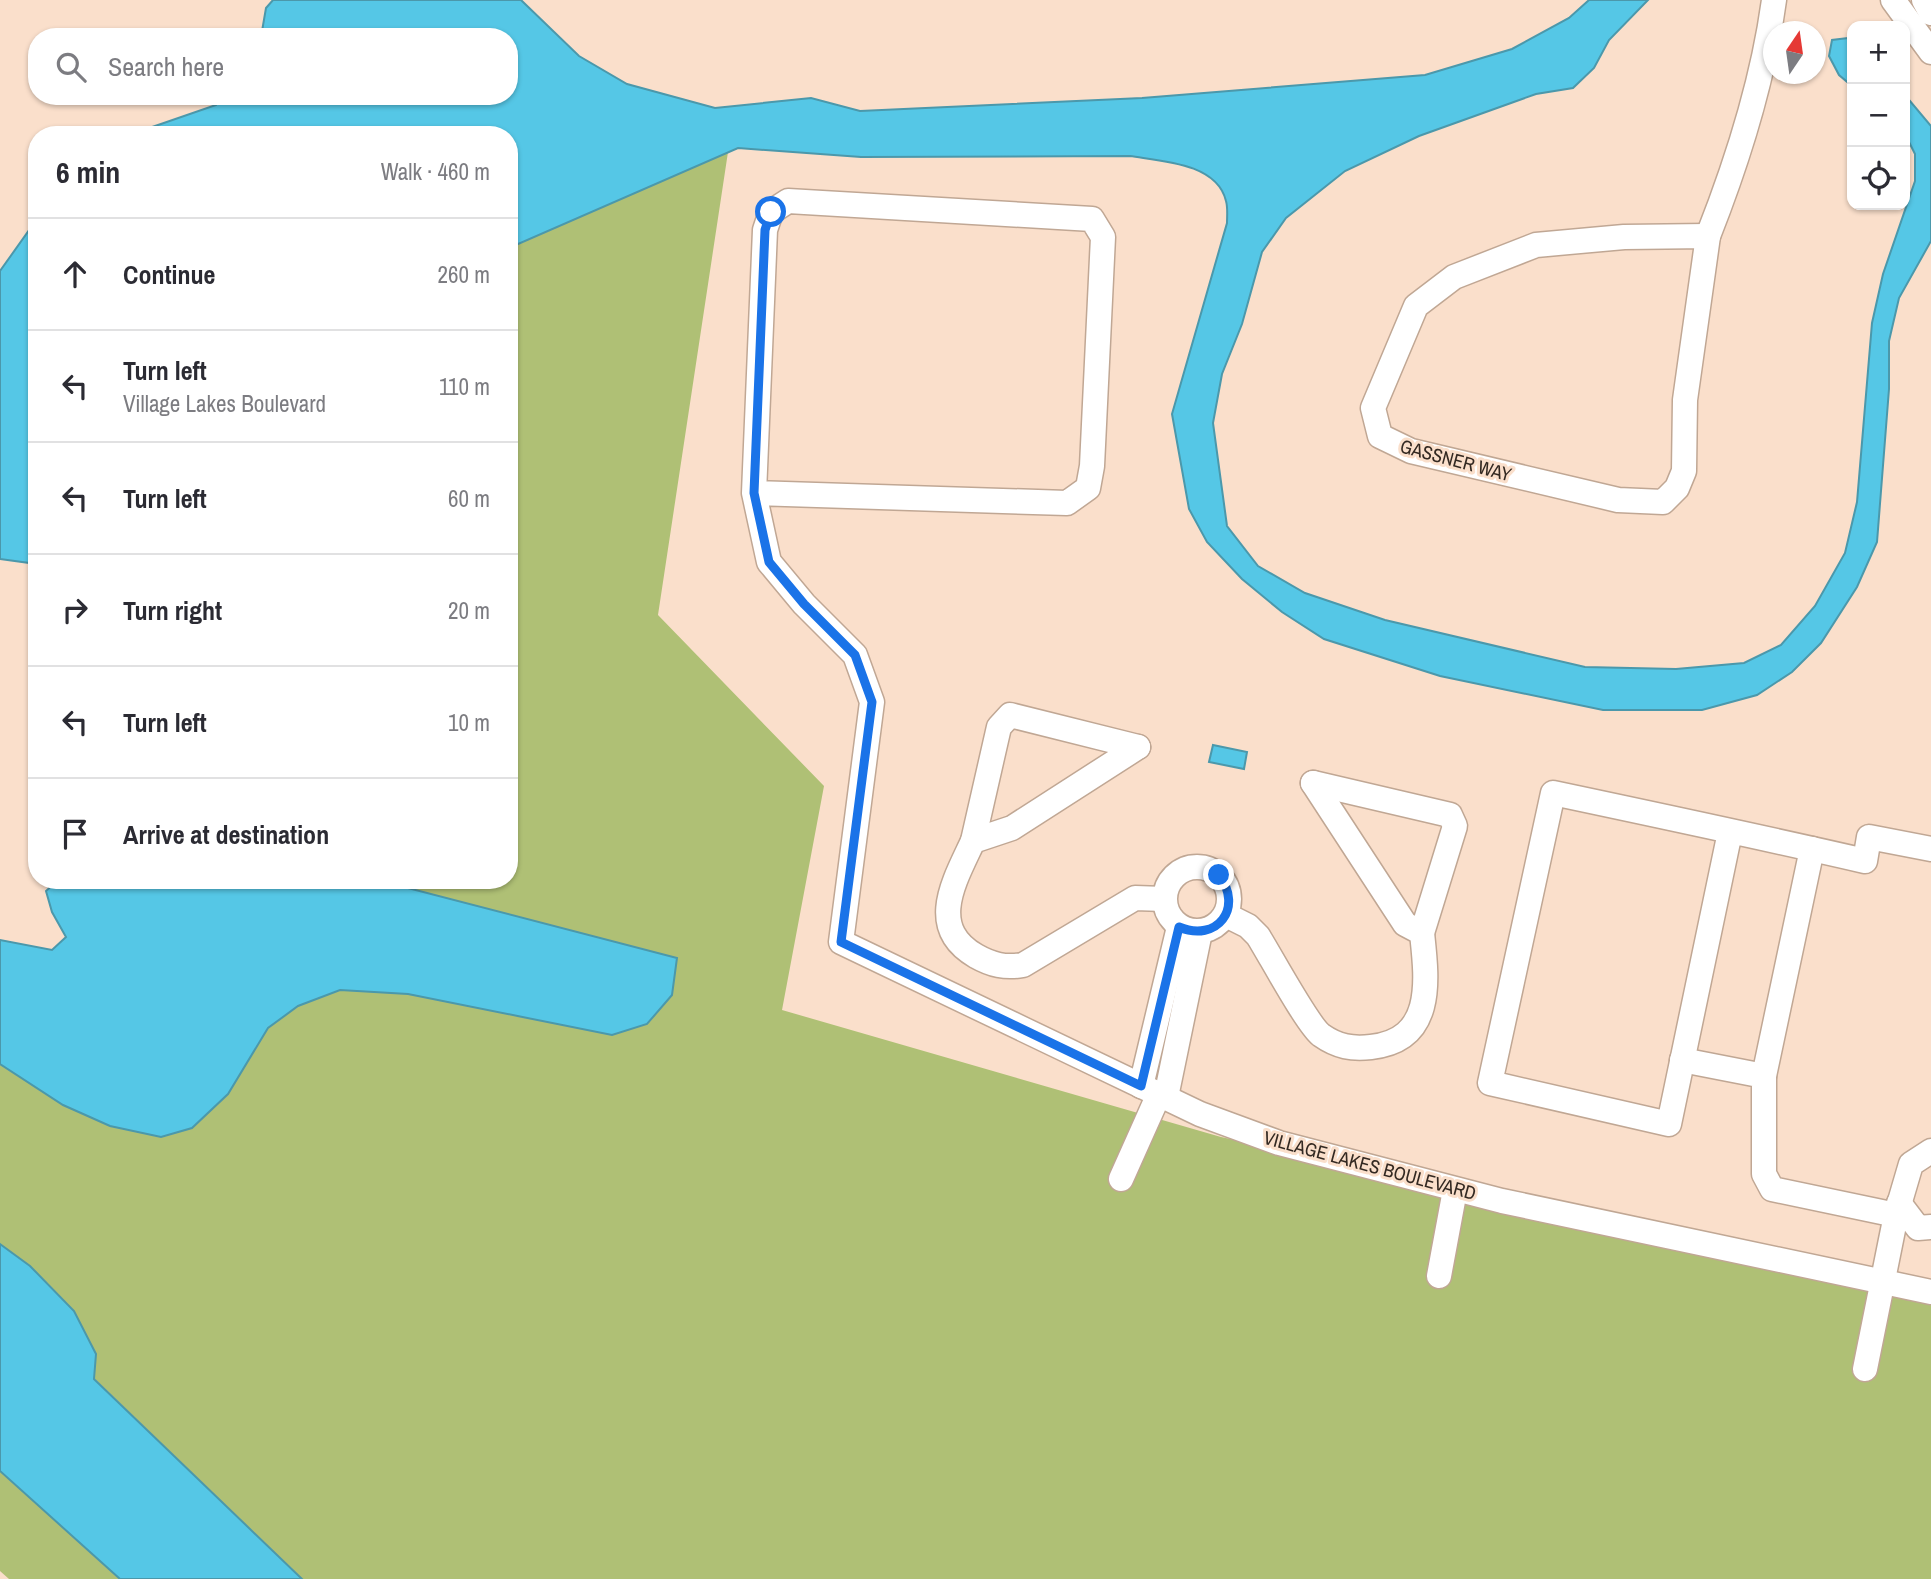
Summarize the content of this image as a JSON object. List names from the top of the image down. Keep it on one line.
{"streets":{"street":["GASSNER WAY","VILLAGE LAKES BOULEVARD"]},"north":"top","page":{"map_buttons":["+","−"],"search":"Search here","heading":["6 min","Walk · 460 m"],"list":[["Continue","260 m"],["Turn left","Village Lakes Boulevard","110 m"],["Turn left","60 m"],["Turn right","20 m"],["Turn left","10 m"],"Arrive at destination"]}}
